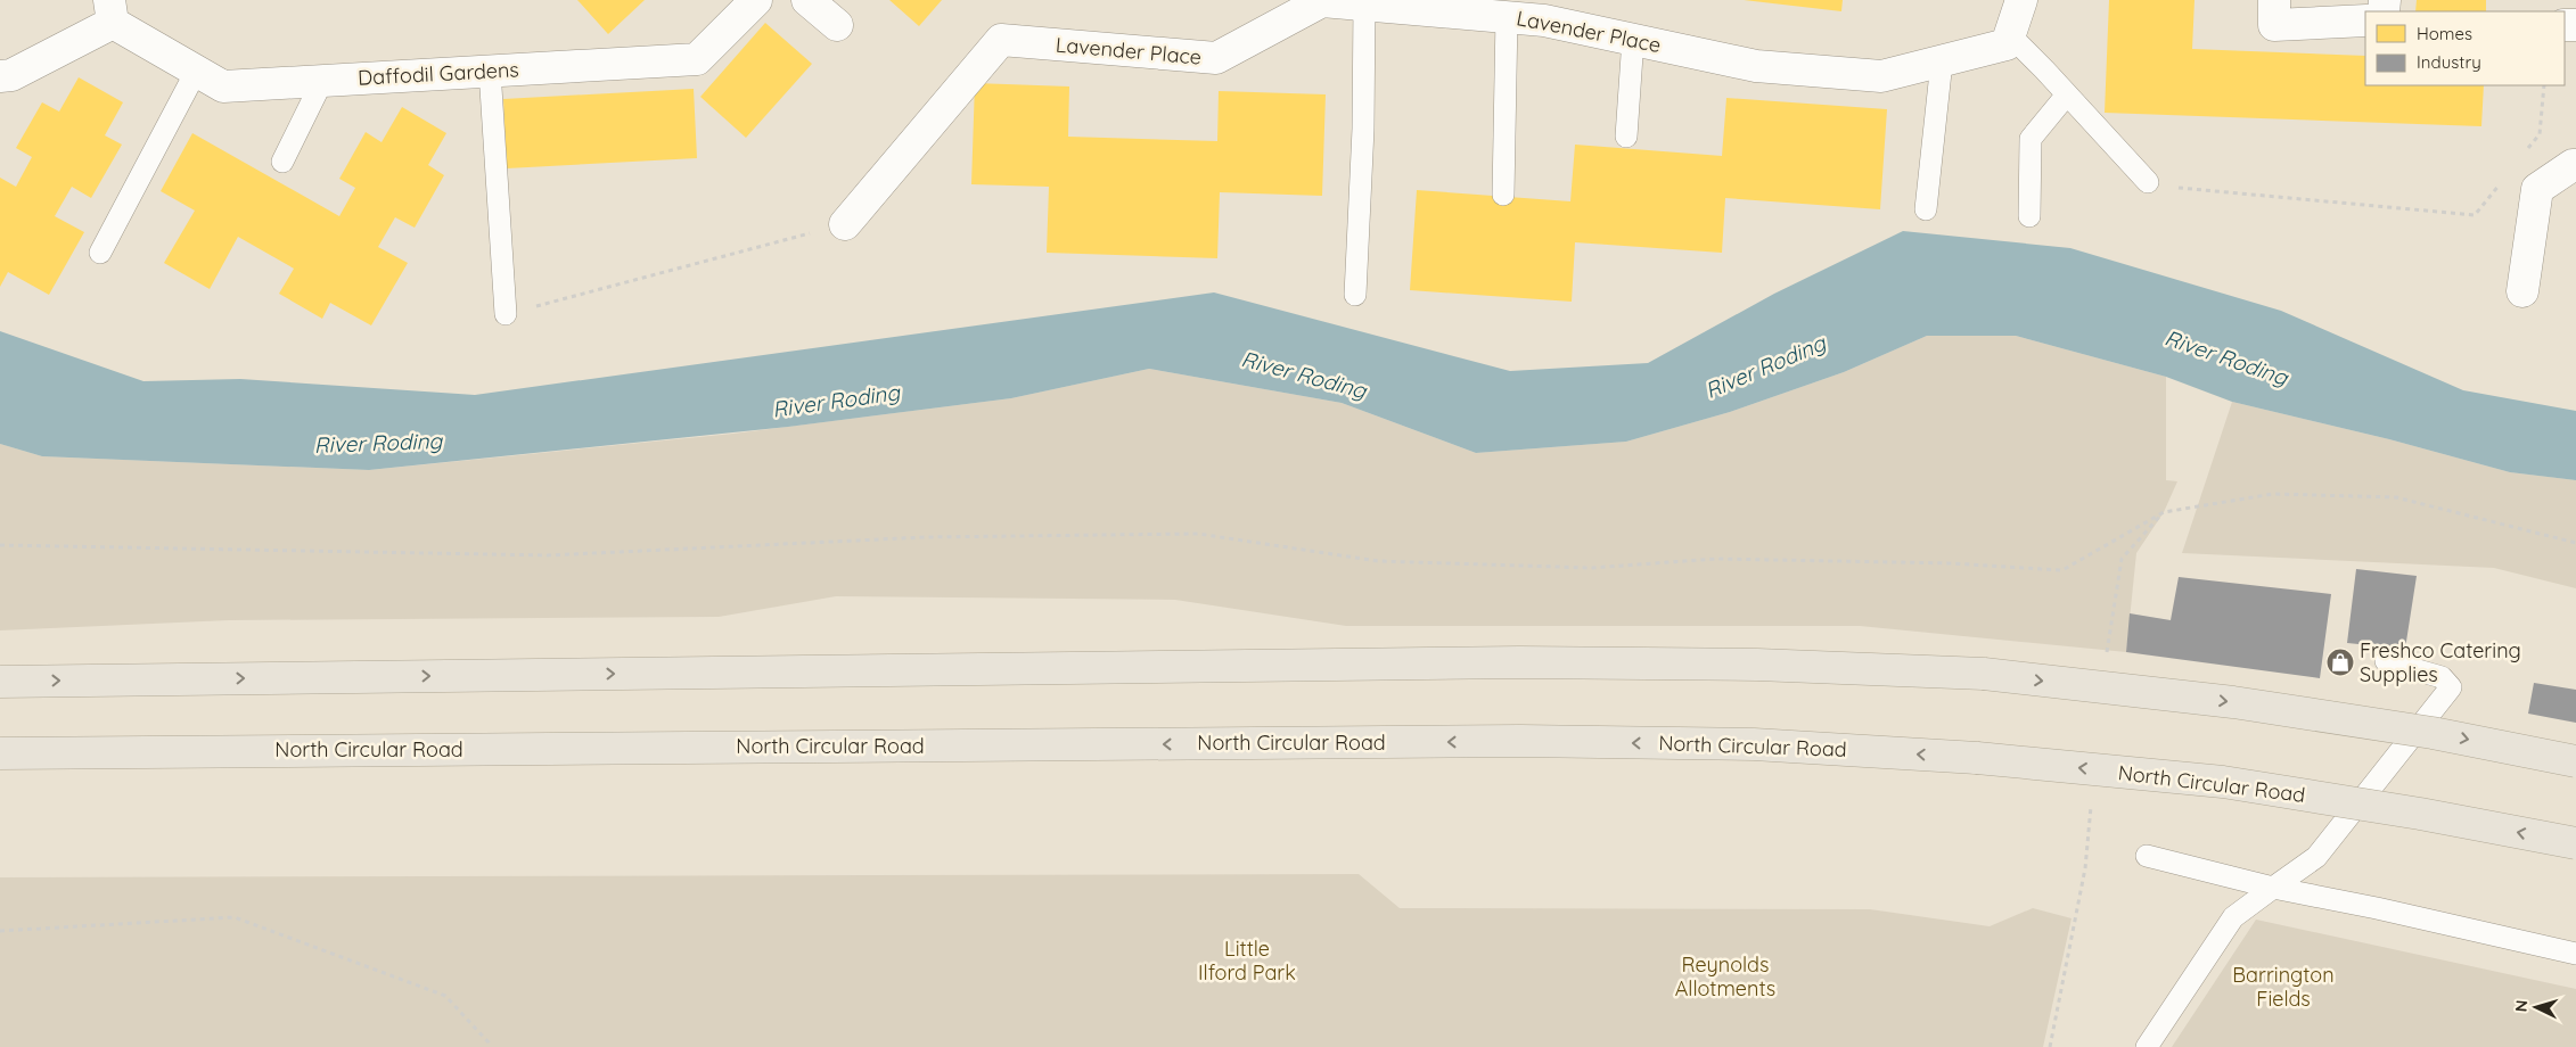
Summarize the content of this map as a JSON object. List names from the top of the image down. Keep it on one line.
{"streets":{"highway":["North Circular Road"],"street":["Lavender Place","Daffodil Gardens"]},"water":["River Roding"],"parks":["Little Ilford Park","Reynolds Allotments","Barrington Fields"],"places":{"shop":["Freshco Catering Supplies"]},"legend":["Homes","Industry"],"north":"left"}
